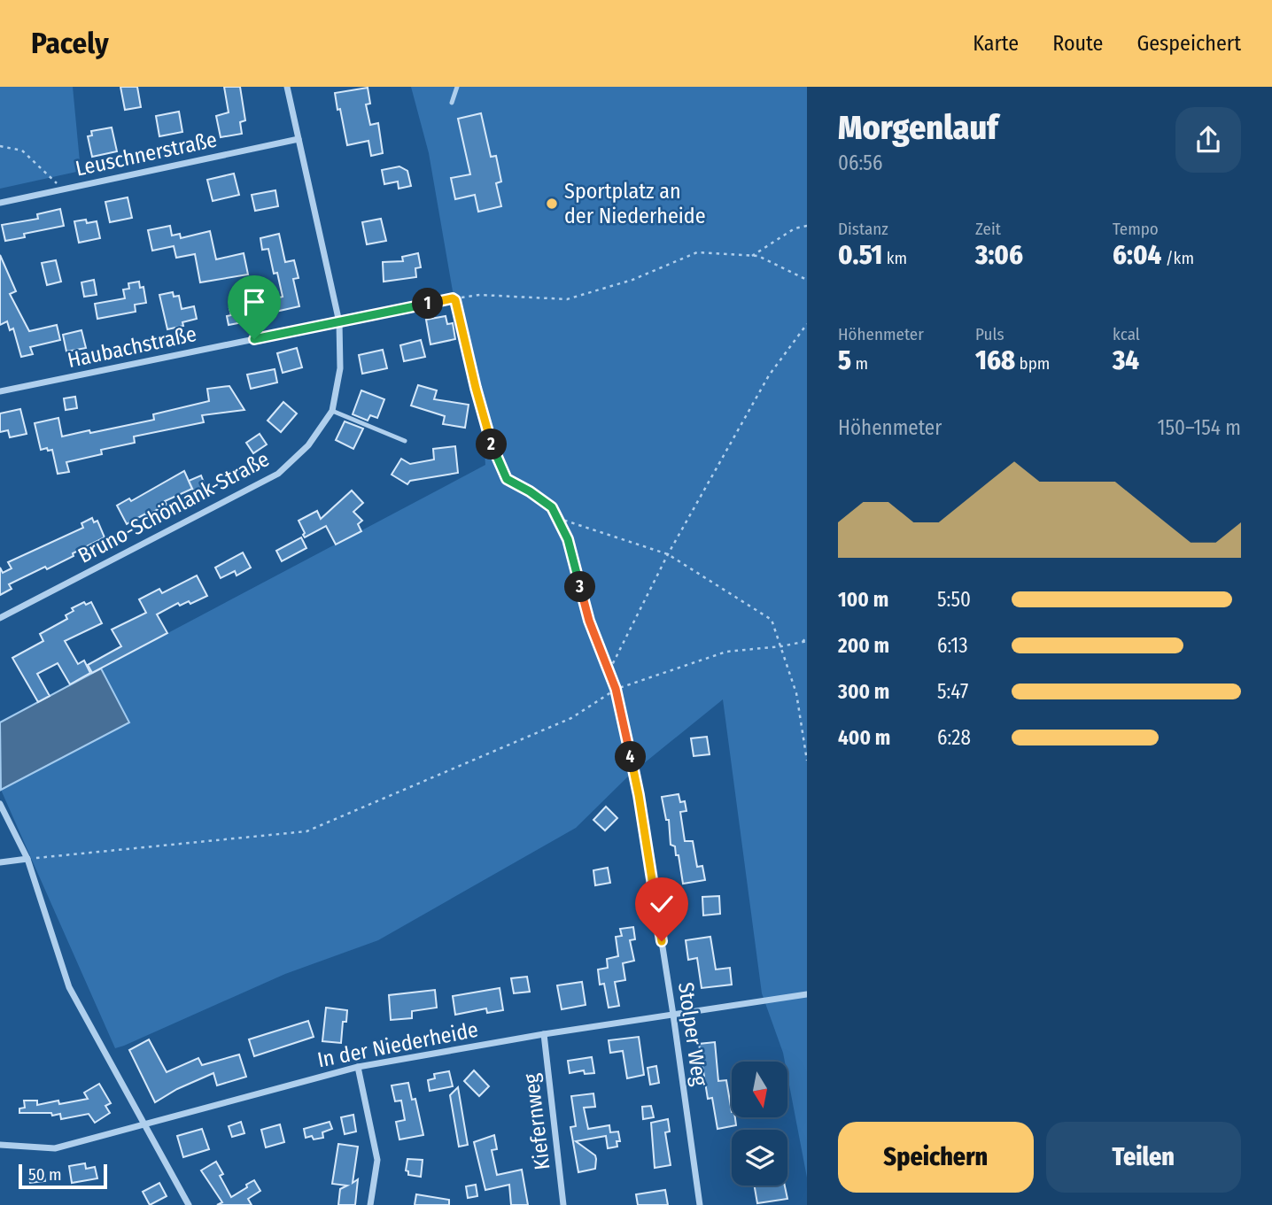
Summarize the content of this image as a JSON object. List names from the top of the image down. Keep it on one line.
{"streets":{"street":["Leuschnerstraße","Haubachstraße","Bruno-Schönlank-Straße","Stolper Weg","In der Niederheide","Kiefernweg"]},"crossings":[["Leuschnerstraße","Bruno-Schönlank-Straße"],["Haubachstraße","Bruno-Schönlank-Straße"],["Stolper Weg","In der Niederheide"],["In der Niederheide","Kiefernweg"]],"places":["Sportplatz an der Niederheide"],"scale_bar":"50 m","north":"bottom","page":{"header":"Pacely","nav":["Karte","Route","Gespeichert"],"heading":["Morgenlauf","06:56"],"stats":[["Distanz","0.51 km"],["Zeit","3:06"],["Tempo","6:04 /km"],["Höhenmeter","5 m"],["Puls","168 bpm"],["kcal","34"]],"pins":["1","2","3","4"],"chart":["Höhenmeter","150–154 m"],"list":[{"name":"100 m","note":"5:50"},{"name":"200 m","note":"6:13"},{"name":"300 m","note":"5:47"},{"name":"400 m","note":"6:28"}],"buttons":["Speichern","Teilen"],"scale":"50 m"}}
